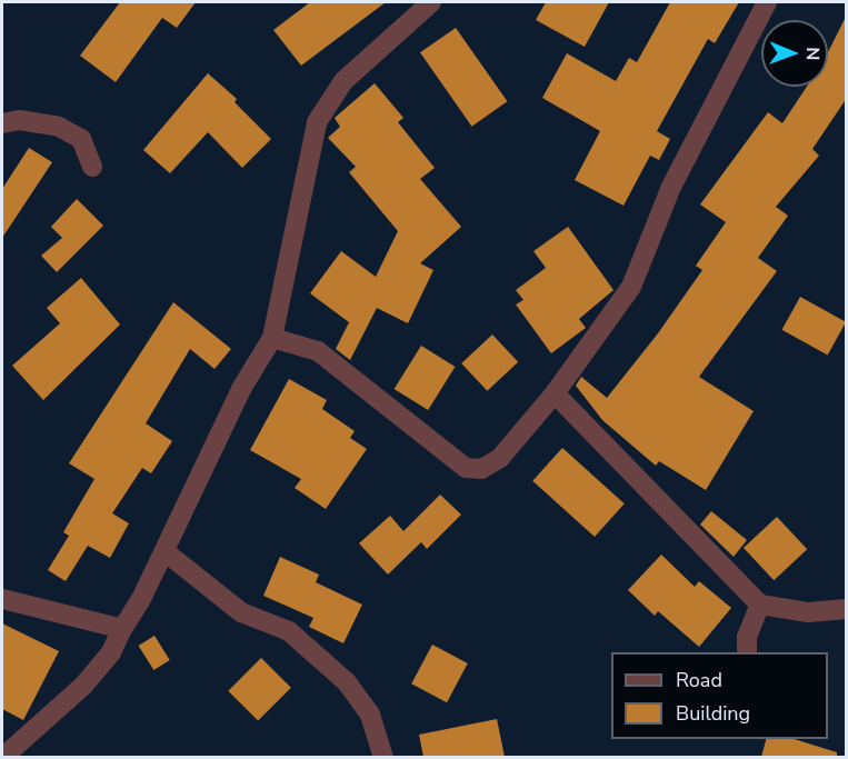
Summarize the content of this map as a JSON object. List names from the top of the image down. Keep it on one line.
{"legend":["Road","Building"],"north":"right"}
